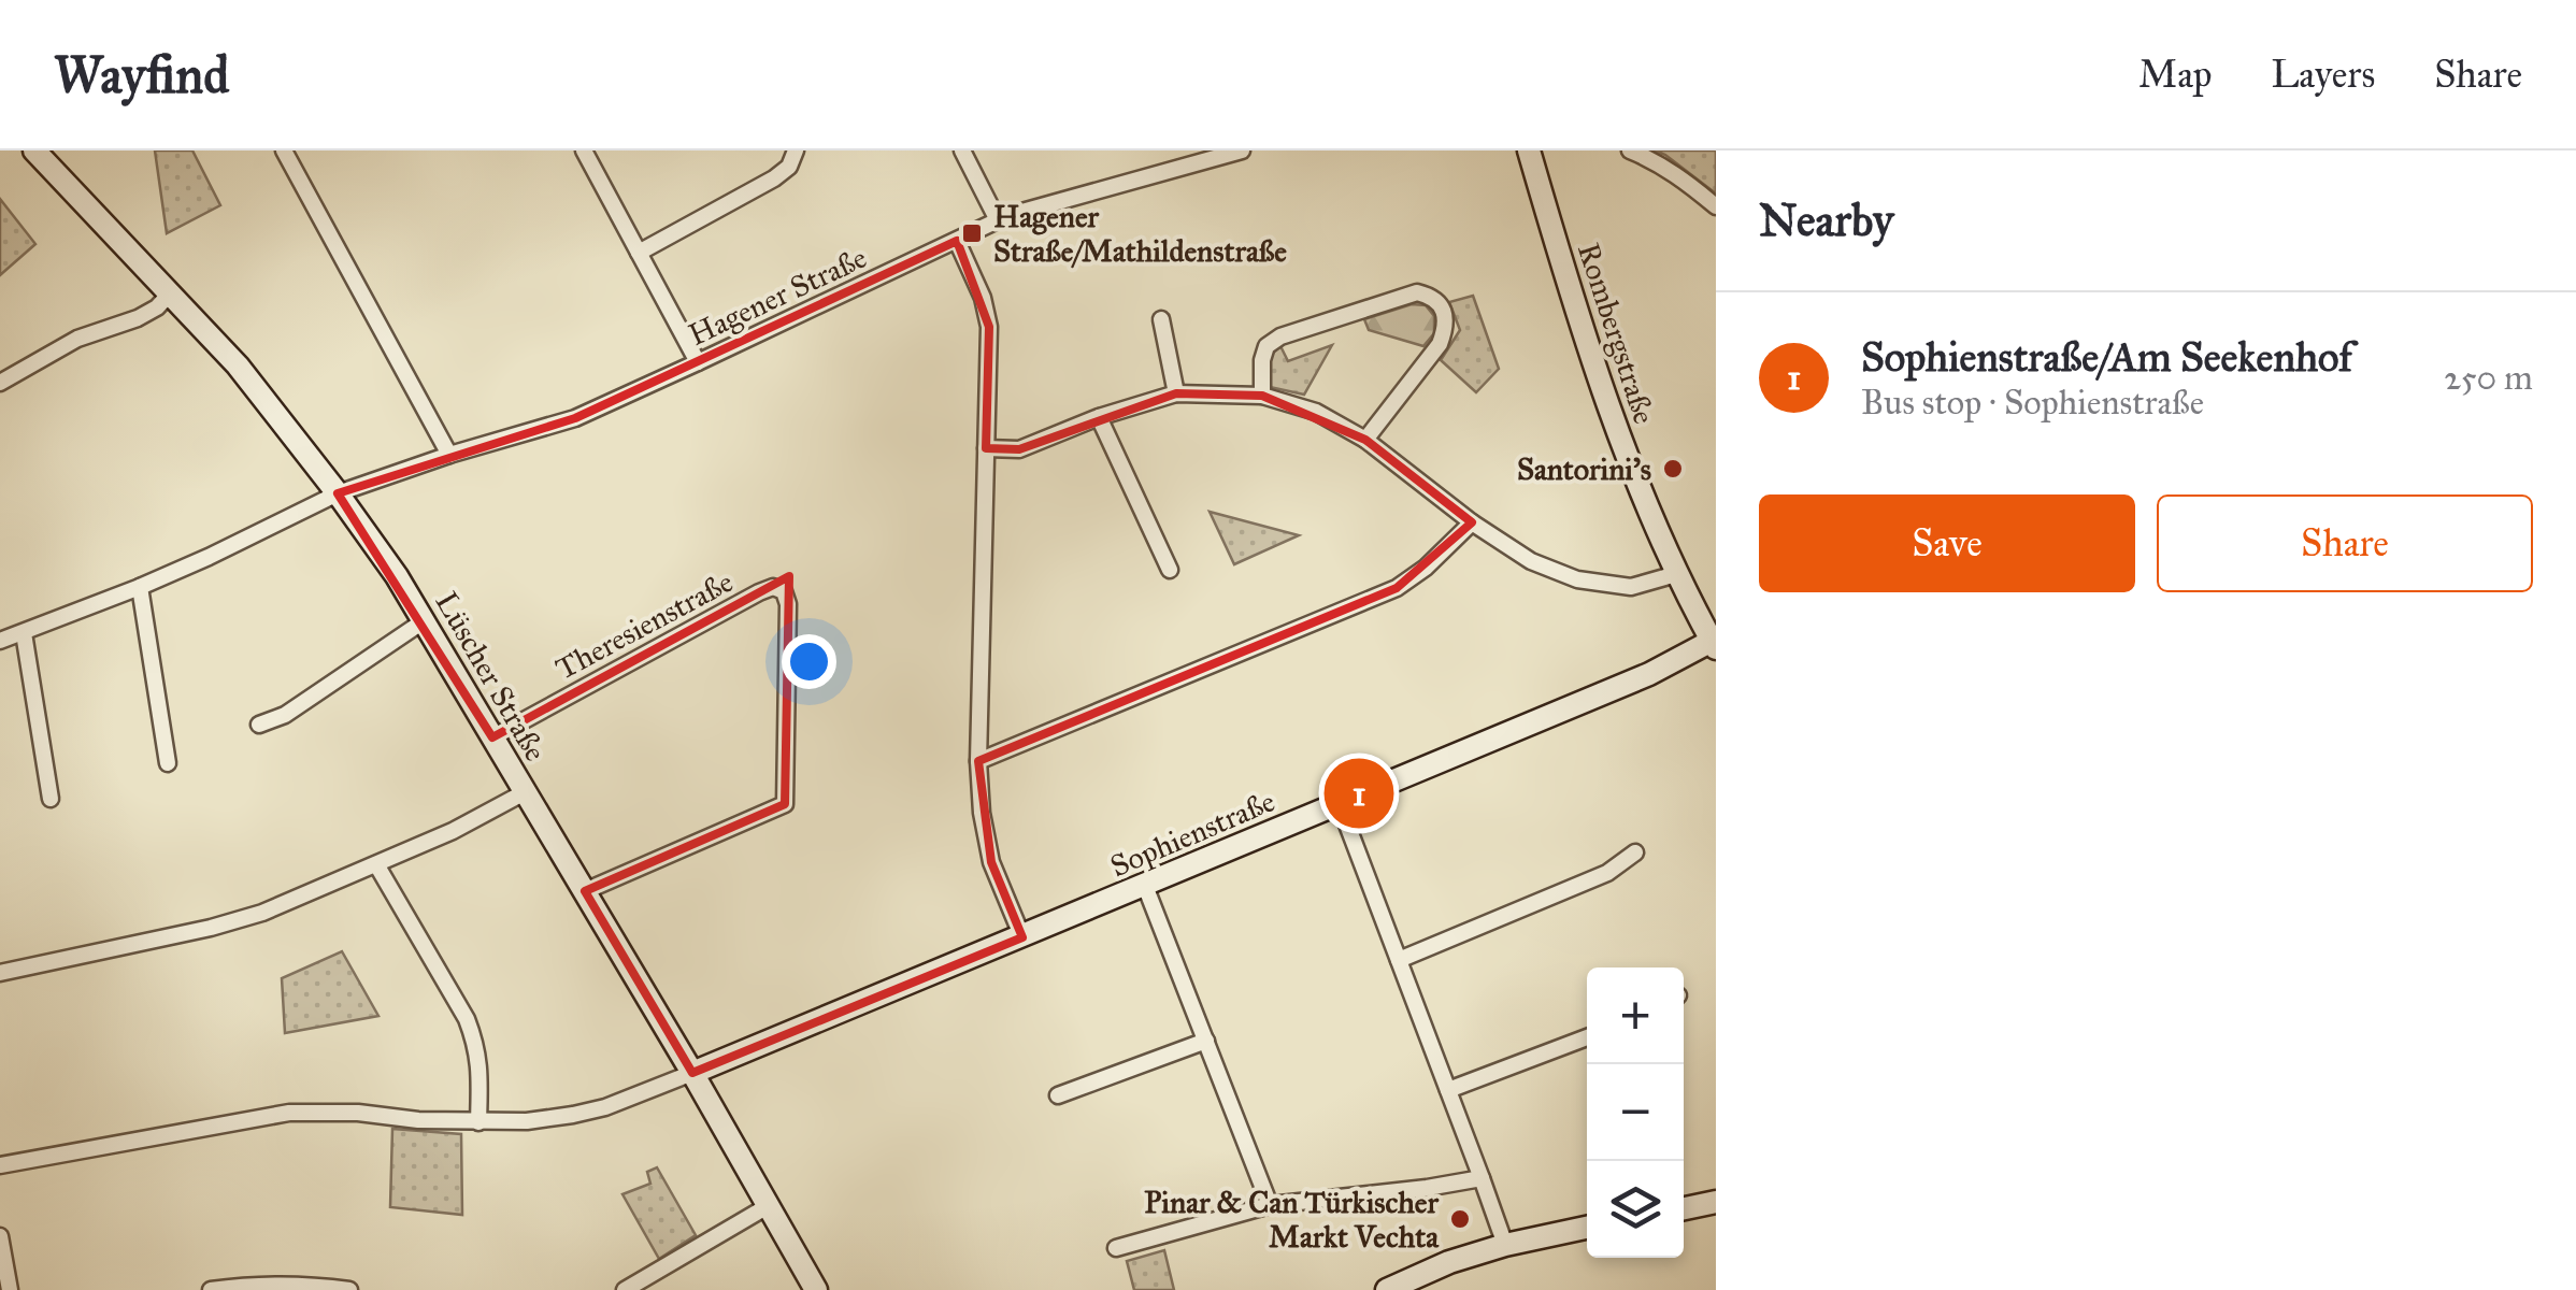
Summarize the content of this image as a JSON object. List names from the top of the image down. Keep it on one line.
{"streets":{"street":["Hagener Straße","Rombergstraße","Theresienstraße","Lüscher Straße","Sophienstraße"]},"crossings":[["Hagener Straße","Lüscher Straße"],["Rombergstraße","Sophienstraße"],["Theresienstraße","Lüscher Straße"],["Lüscher Straße","Sophienstraße"]],"places":{"transit":["Hagener Straße/Mathildenstraße"],"other":["Santorini's","Pinar & Can Türkischer Markt Vechta"]},"page":{"header":"Wayfind","nav":["Map","Layers","Share"],"heading":"Nearby","list":[{"mark":"1","name":"Sophienstraße/Am Seekenhof","note":"Bus stop · Sophienstraße","value":"250 m"}],"buttons":["Save","Share"],"pins":"1","map_buttons":["+","−"]}}
